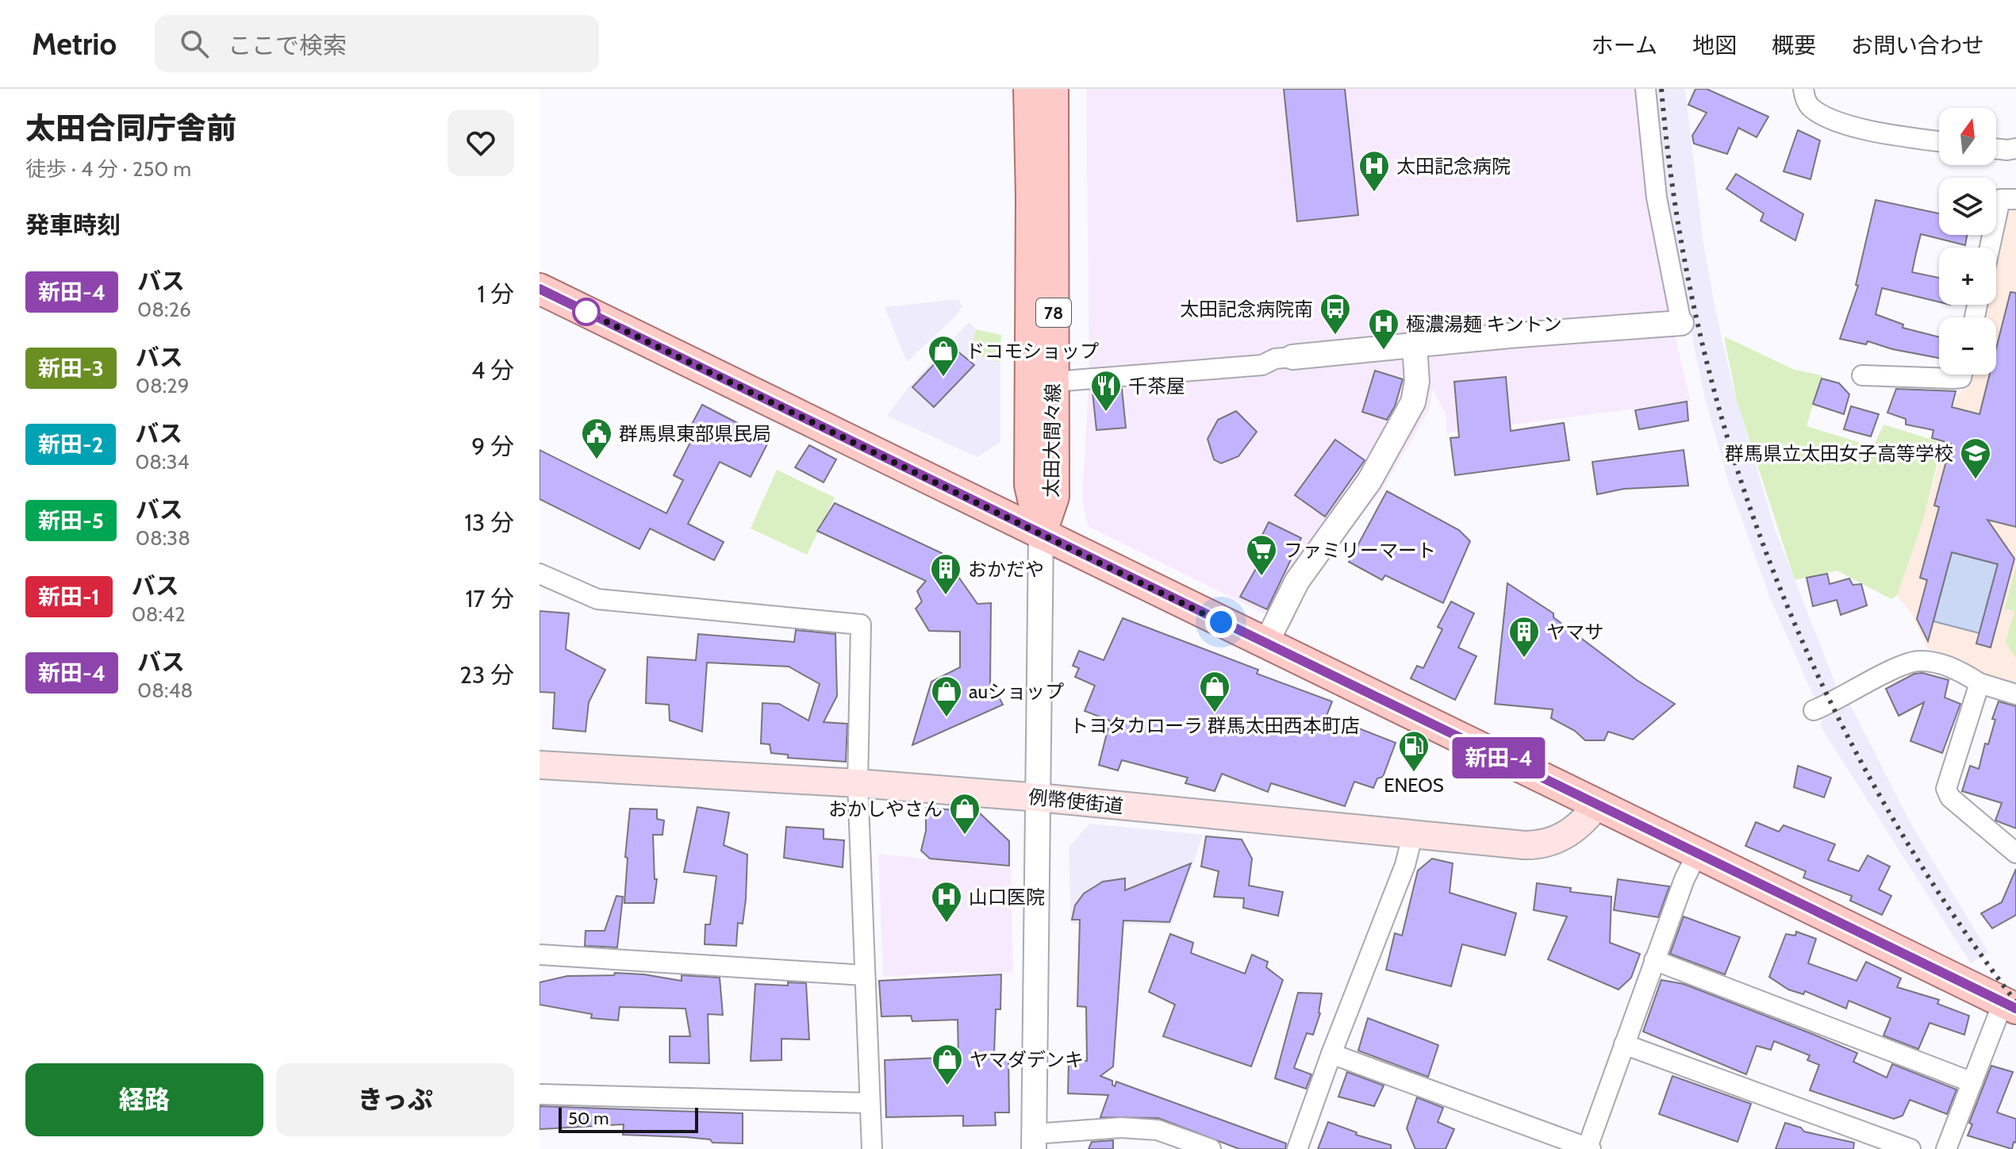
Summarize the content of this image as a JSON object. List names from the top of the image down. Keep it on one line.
{"streets":{"main road":["78","太田大間々線","例幣使街道"]},"places":{"hospital":["太田記念病院","極濃湯麺 キントン","山口医院"],"bus stop":["太田記念病院南"],"shop":["ドコモショップ","トヨタカローラ 群馬太田西本町店","auショップ","おかしやさん","ヤマダデンキ"],"restaurant":["千茶屋"],"public building":["群馬県東部県民局"],"school or university":["群馬県立太田女子高等学校"],"supermarket":["ファミリーマート"],"building":["おかだや","ヤマサ"],"fuel station":["ENEOS"]},"lines":["bus line 新田-4"],"scale_bar":"50 m","north":"top","page":{"header":"Metrio","search":"ここで検索","nav":["ホーム","地図","概要","お問い合わせ"],"heading":[["太田合同庁舎前","徒歩 · 4 分 · 250 m"],"発車時刻"],"on_map":"新田-4","map_buttons":["+","−"],"list":[{"mark":"新田-4","name":"バス","note":"08:26","value":"1 分"},{"mark":"新田-3","name":"バス","note":"08:29","value":"4 分"},{"mark":"新田-2","name":"バス","note":"08:34","value":"9 分"},{"mark":"新田-5","name":"バス","note":"08:38","value":"13 分"},{"mark":"新田-1","name":"バス","note":"08:42","value":"17 分"},{"mark":"新田-4","name":"バス","note":"08:48","value":"23 分"}],"buttons":["経路","きっぷ"],"scale":"50 m"}}
